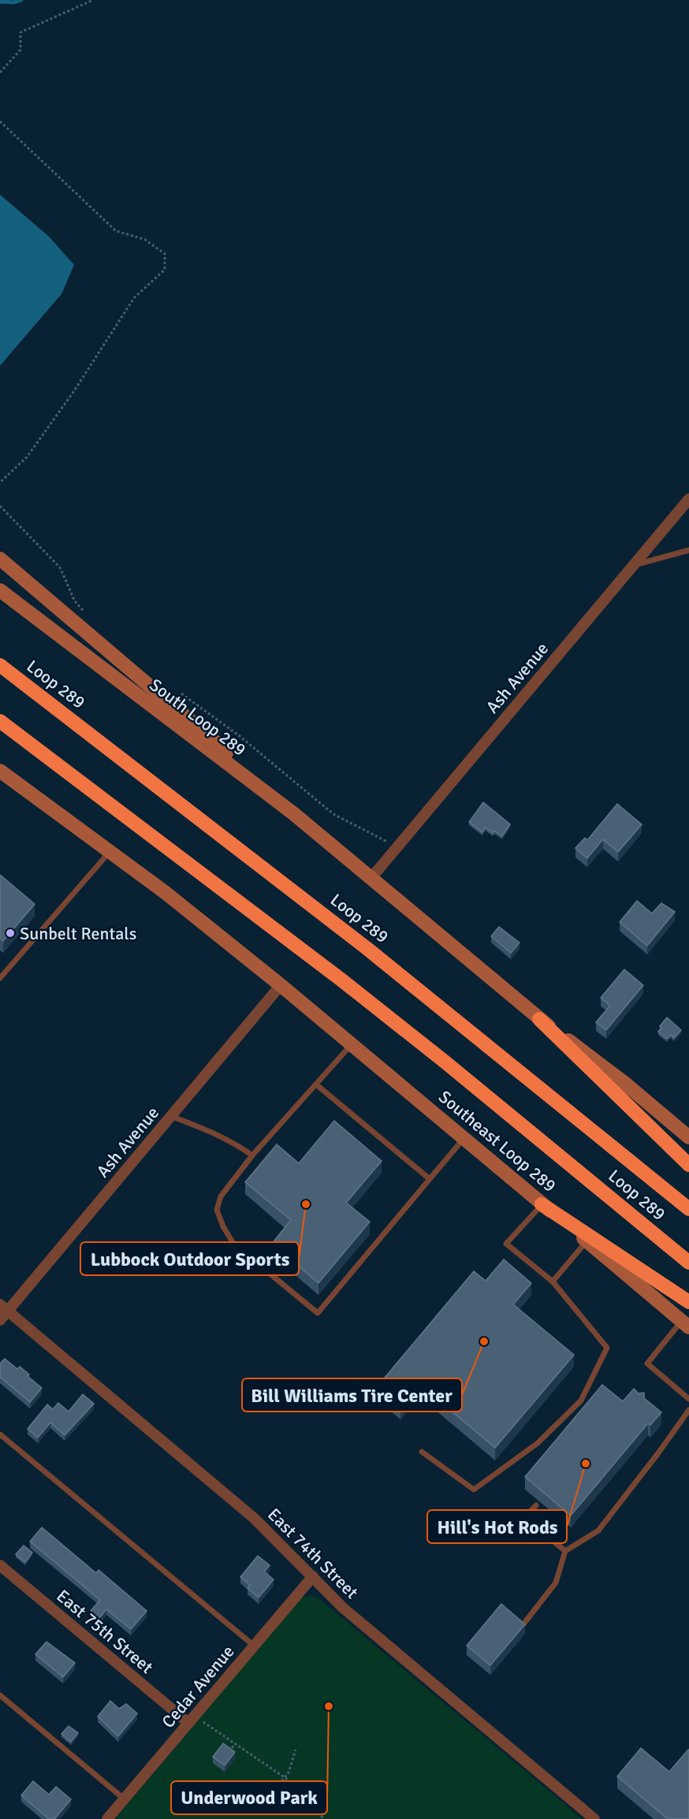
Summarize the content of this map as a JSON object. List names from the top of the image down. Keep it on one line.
{"streets":{"highway":["Loop 289"],"main road":["South Loop 289","Southeast Loop 289"],"street":["Ash Avenue","East 74th Street","East 75th Street","Cedar Avenue"]},"crossings":[["Ash Avenue","South Loop 289"],["Ash Avenue","Southeast Loop 289"],["Ash Avenue","East 74th Street"],["East 74th Street","Cedar Avenue"],["East 75th Street","Cedar Avenue"]],"places":["Sunbelt Rentals","Lubbock Outdoor Sports","Bill Williams Tire Center","Hill's Hot Rods","Underwood Park"]}
